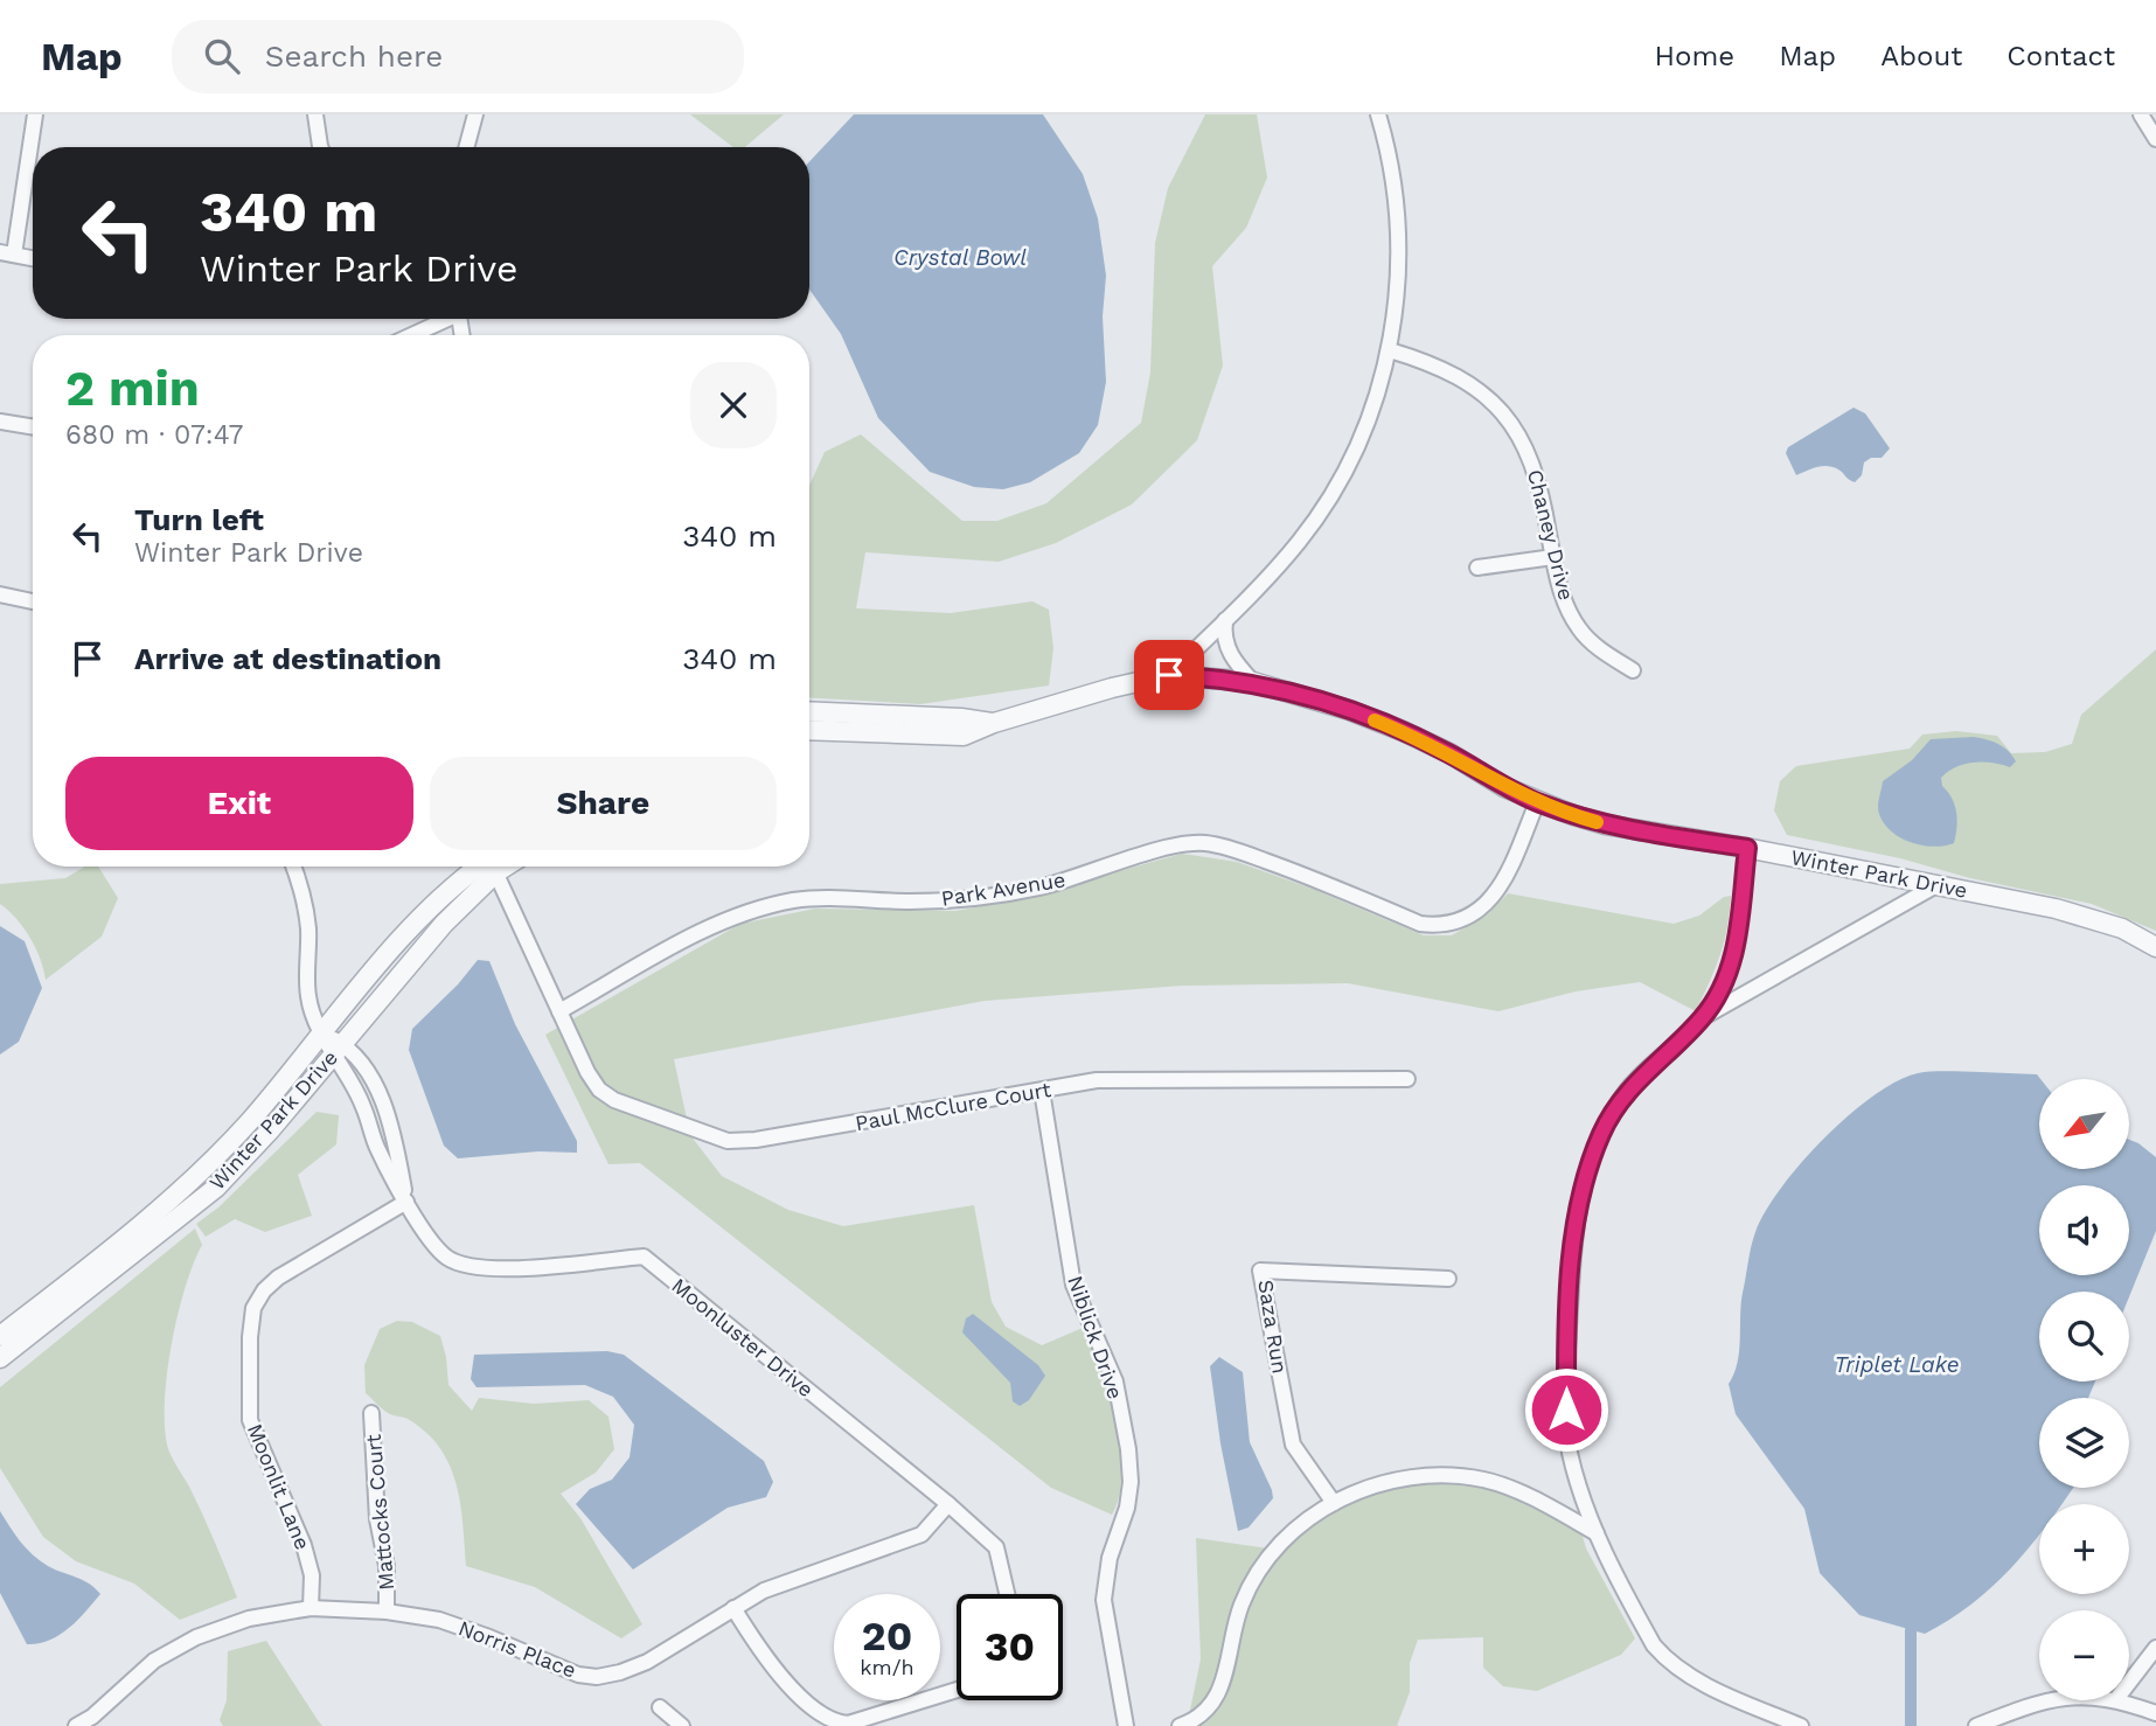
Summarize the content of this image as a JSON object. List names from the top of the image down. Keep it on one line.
{"streets":{"street":["Chaney Drive","Winter Park Drive","Park Avenue","Paul McClure Court","Saza Run","Moonluster Drive","Niblick Drive","Moonlit Lane","Mattocks Court","Norris Place"]},"crossings":[["Winter Park Drive","Park Avenue"],["Winter Park Drive","Moonluster Drive"],["Park Avenue","Paul McClure Court"],["Paul McClure Court","Niblick Drive"],["Moonluster Drive","Moonlit Lane"],["Moonluster Drive","Norris Place"],["Moonlit Lane","Norris Place"],["Mattocks Court","Norris Place"]],"water":["Crystal Bowl","Triplet Lake"],"north":"bottom left","page":{"header":"Map","search":"Search here","nav":["Home","Map","About","Contact"],"turn":["340 m","Winter Park Drive"],"heading":["2 min","680 m · 07:47"],"list":[{"name":"Turn left","note":"Winter Park Drive","value":"340 m"},{"name":"Arrive at destination","value":"340 m"}],"buttons":["Exit","Share"],"map_buttons":["+","−"],"speed":"20 km/h","limit":"30"}}
